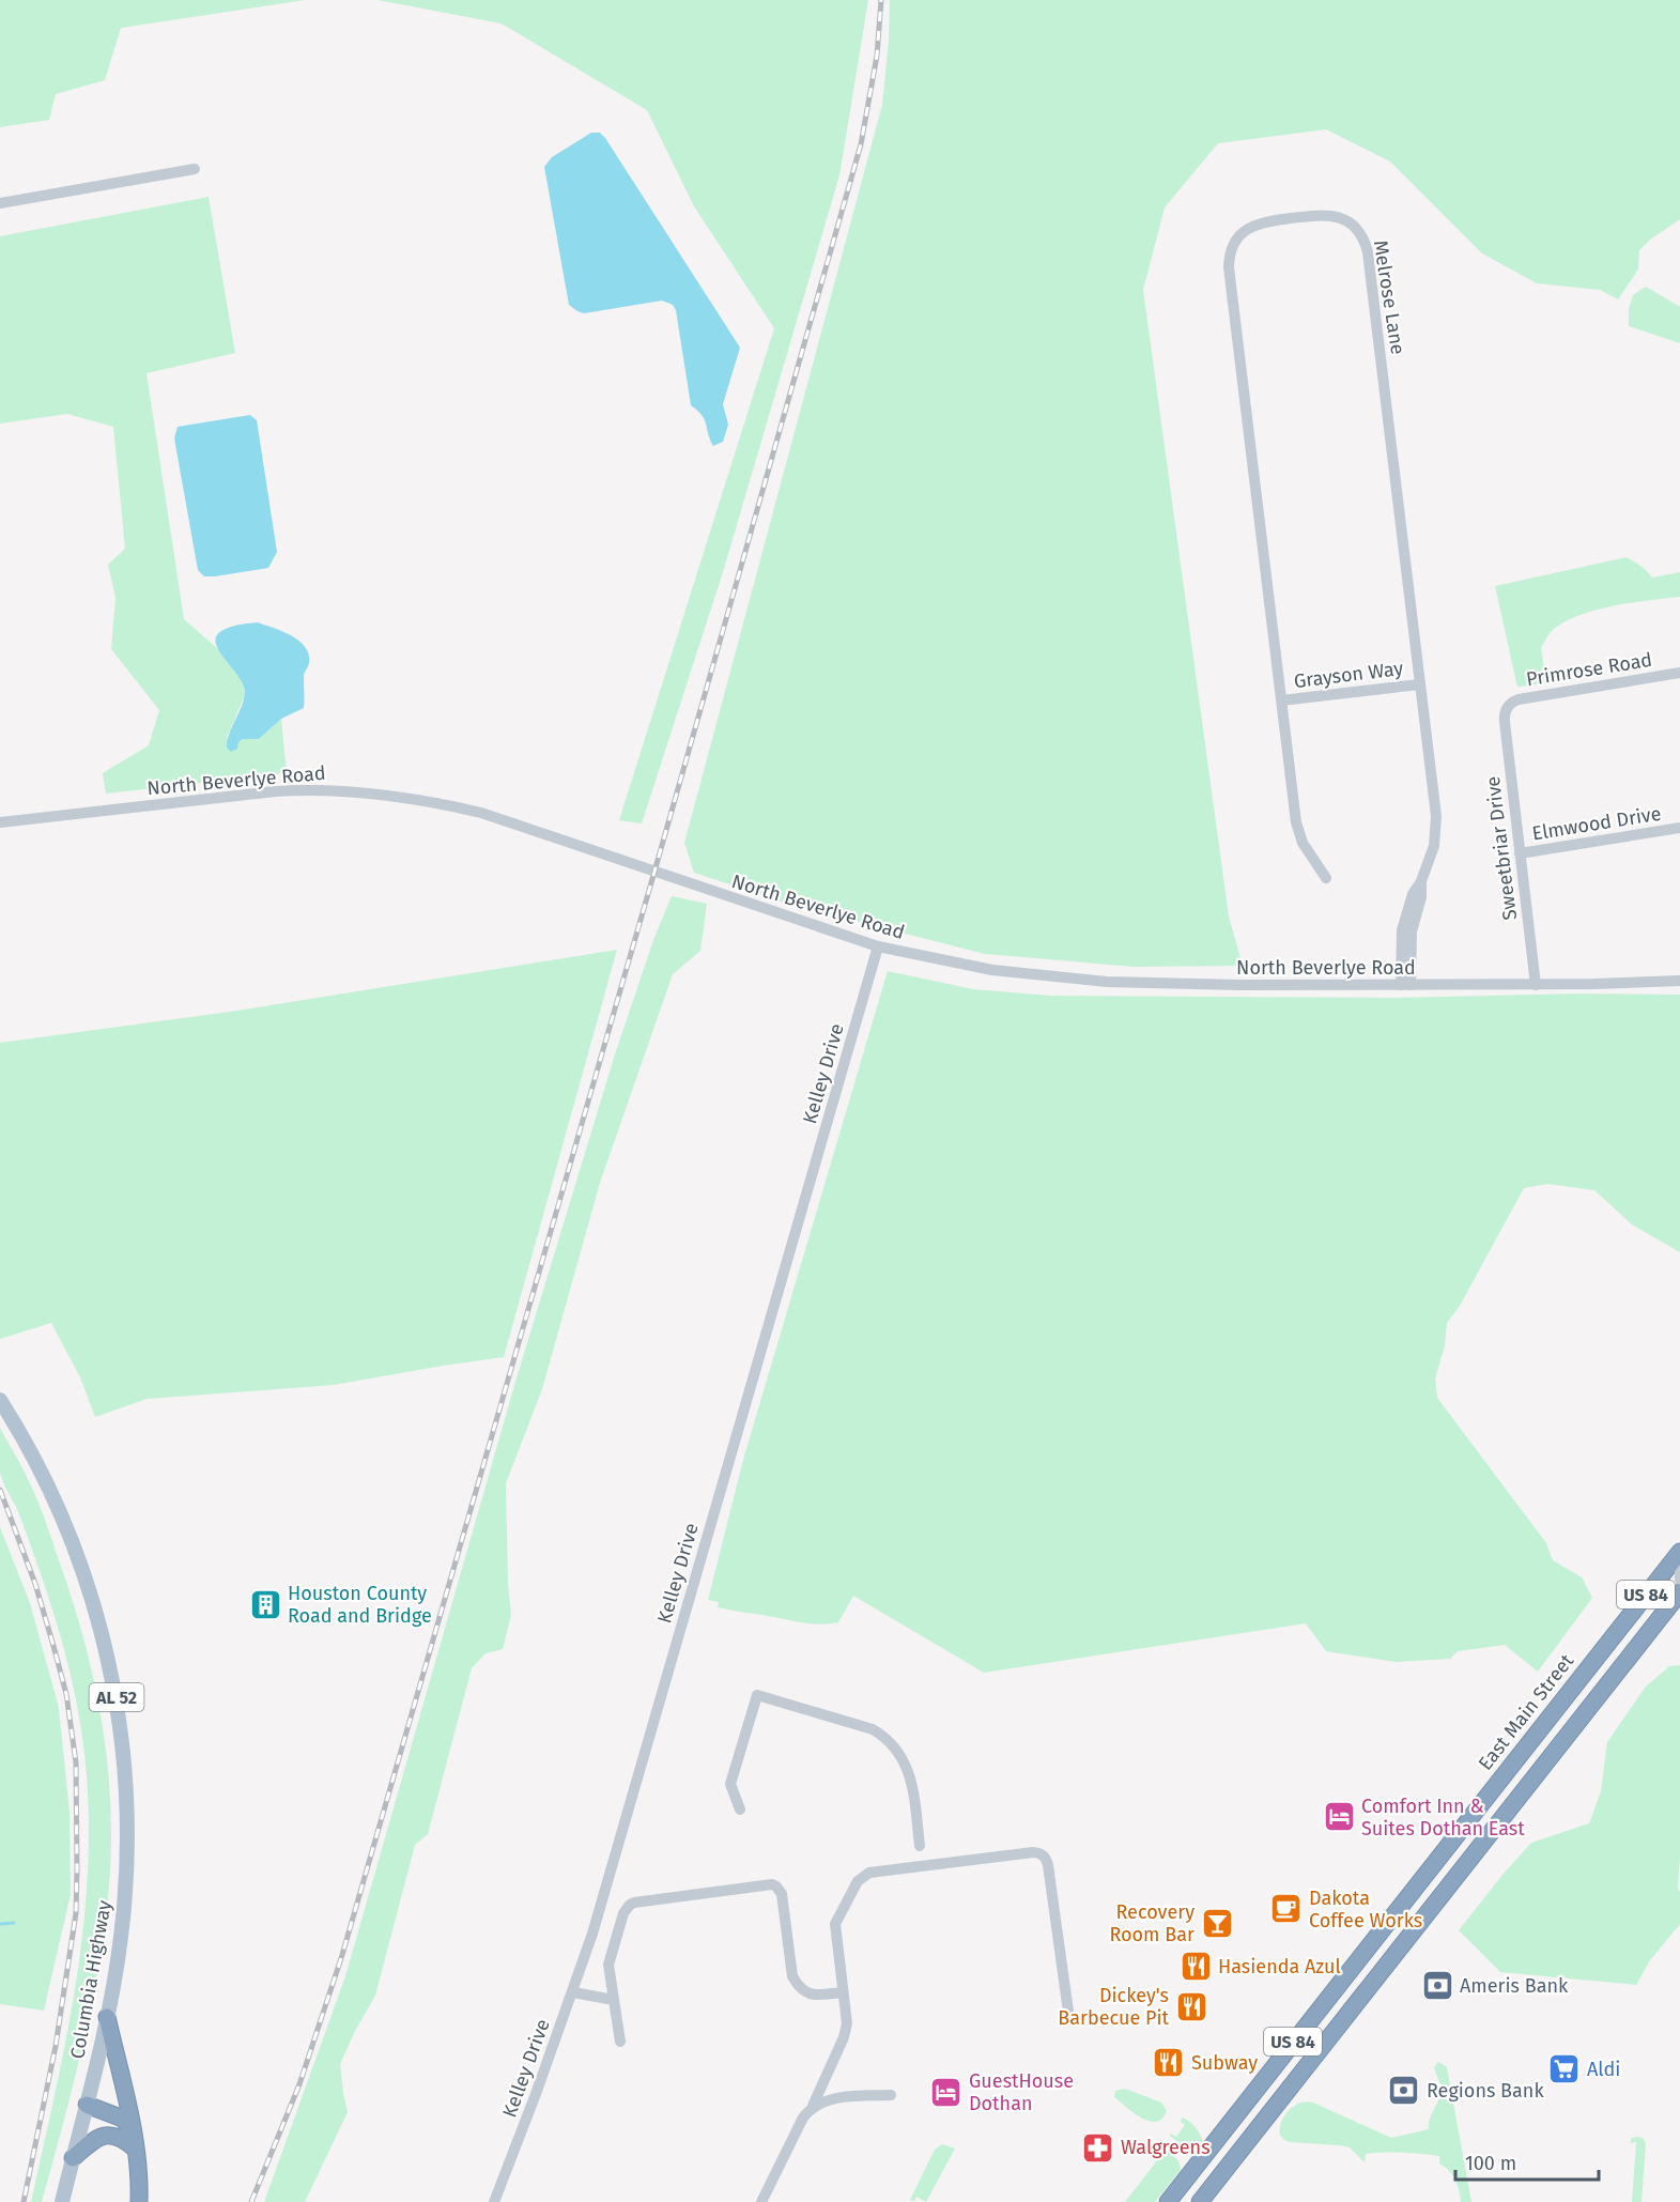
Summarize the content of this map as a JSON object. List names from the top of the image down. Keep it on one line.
{"streets":{"highway":["US 84","East Main Street"],"main road":["AL 52","Columbia Highway"],"street":["Melrose Lane","Primrose Road","Grayson Way","North Beverlye Road","Elmwood Drive","Sweetbriar Drive","Kelley Drive"]},"crossings":[["Melrose Lane","Grayson Way"],["Melrose Lane","North Beverlye Road"],["Primrose Road","Sweetbriar Drive"],["North Beverlye Road","Sweetbriar Drive"],["North Beverlye Road","Kelley Drive"],["Elmwood Drive","Sweetbriar Drive"]],"places":{"building":["Houston County Road and Bridge"],"hotel":["Comfort Inn & Suites Dothan East","GuestHouse Dothan"],"cafe":["Dakota Coffee Works"],"bar":["Recovery Room Bar"],"restaurant":["Hasienda Azul","Dickey's Barbecue Pit","Subway"],"bank":["Ameris Bank","Regions Bank"],"supermarket":["Aldi"],"pharmacy":["Walgreens"]},"scale_bar":"100 m"}
